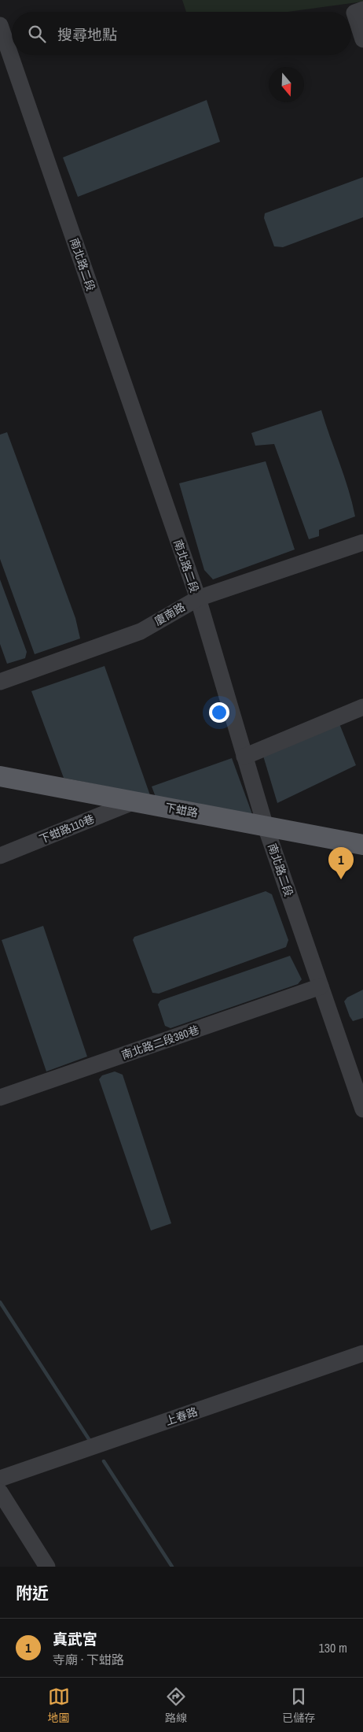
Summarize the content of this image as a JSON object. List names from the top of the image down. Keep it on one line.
{"streets":{"main road":["下蚶路"],"street":["南北路二段","廈南路","下蚶路110巷","南北路二段380巷","上春路"]},"crossings":[["南北路二段","廈南路"],["南北路二段","下蚶路"],["南北路二段","南北路二段380巷"],["下蚶路","下蚶路110巷"]],"north":"bottom","page":{"search":"搜尋地點","pins":"1","heading":"附近","list":[{"mark":"1","name":"真武宮","note":"寺廟 · 下蚶路","value":"130 m"}],"nav":["地圖","路線","已儲存"]}}
